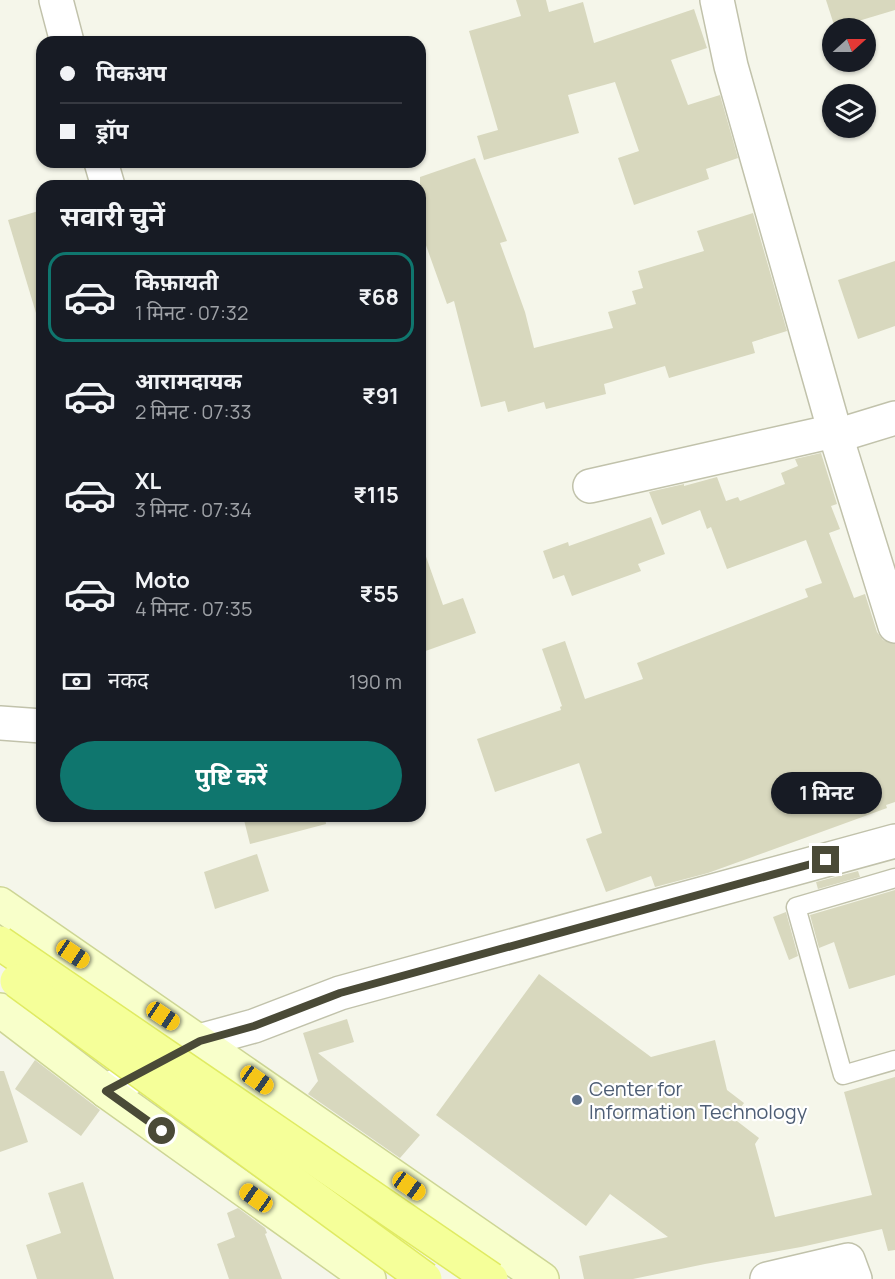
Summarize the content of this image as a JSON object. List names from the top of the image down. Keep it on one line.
{"places":["Center for Information Technology"],"north":"right","page":{"banner":["पिकअप","ड्रॉप"],"heading":"सवारी चुनें","list":[{"name":"किफ़ायती","note":"1 मिनट · 07:32","value":"₹68"},{"name":"आरामदायक","note":"2 मिनट · 07:33","value":"₹91"},{"name":"XL","note":"3 मिनट · 07:34","value":"₹115"},{"name":"Moto","note":"4 मिनट · 07:35","value":"₹55"}],"pay":["नकद","190 m"],"buttons":"पुष्टि करें","bubble":"1 मिनट"}}
